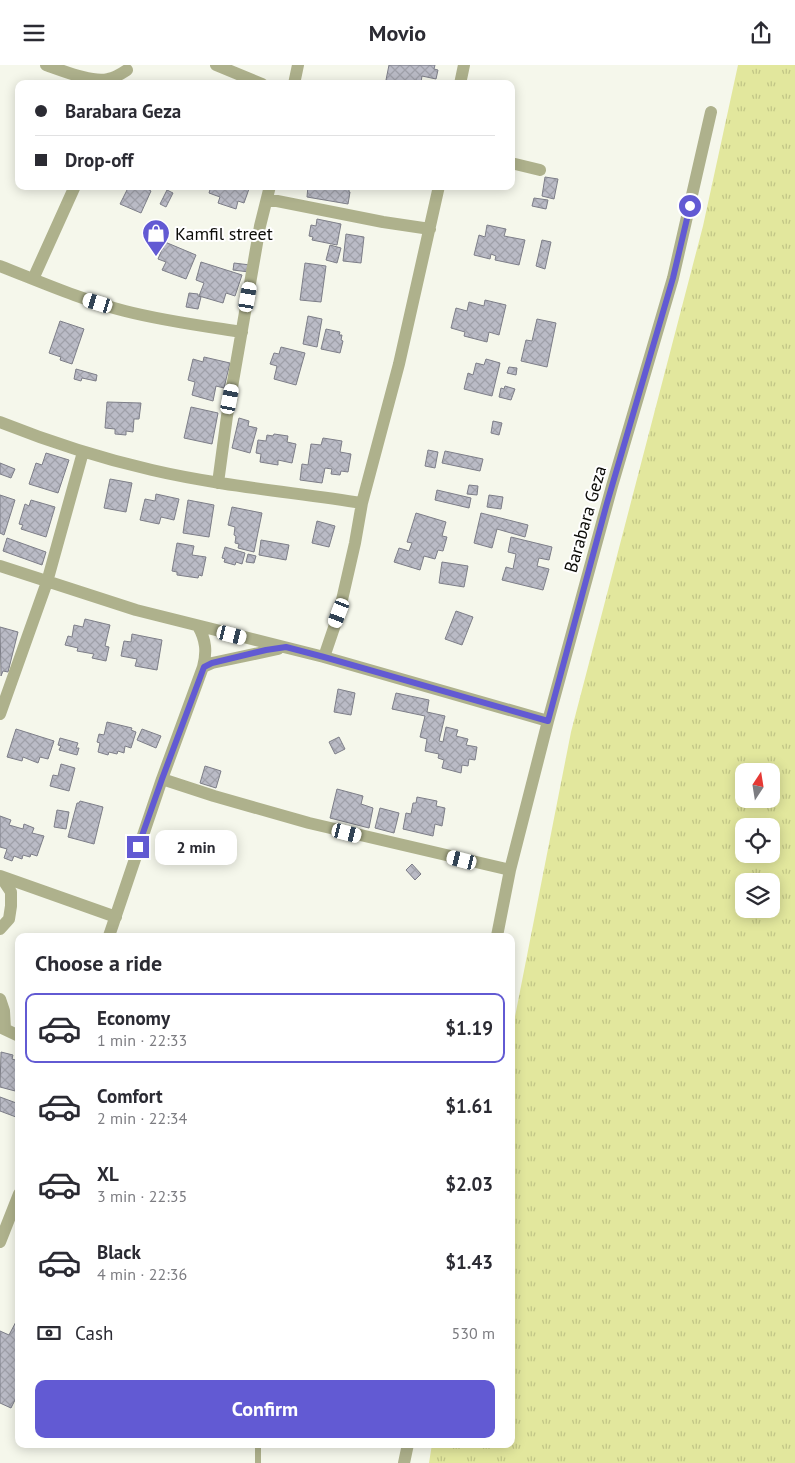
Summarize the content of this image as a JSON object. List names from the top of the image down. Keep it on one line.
{"streets":{"street":["Barabara Geza"]},"places":{"shop":["Kamfil street"]},"north":"top","page":{"header":"Movio","banner":["Barabara Geza","Drop-off"],"bubble":"2 min","heading":"Choose a ride","list":[{"name":"Economy","note":"1 min · 22:33","value":"$1.19"},{"name":"Comfort","note":"2 min · 22:34","value":"$1.61"},{"name":"XL","note":"3 min · 22:35","value":"$2.03"},{"name":"Black","note":"4 min · 22:36","value":"$1.43"}],"pay":["Cash","530 m"],"buttons":"Confirm"}}
